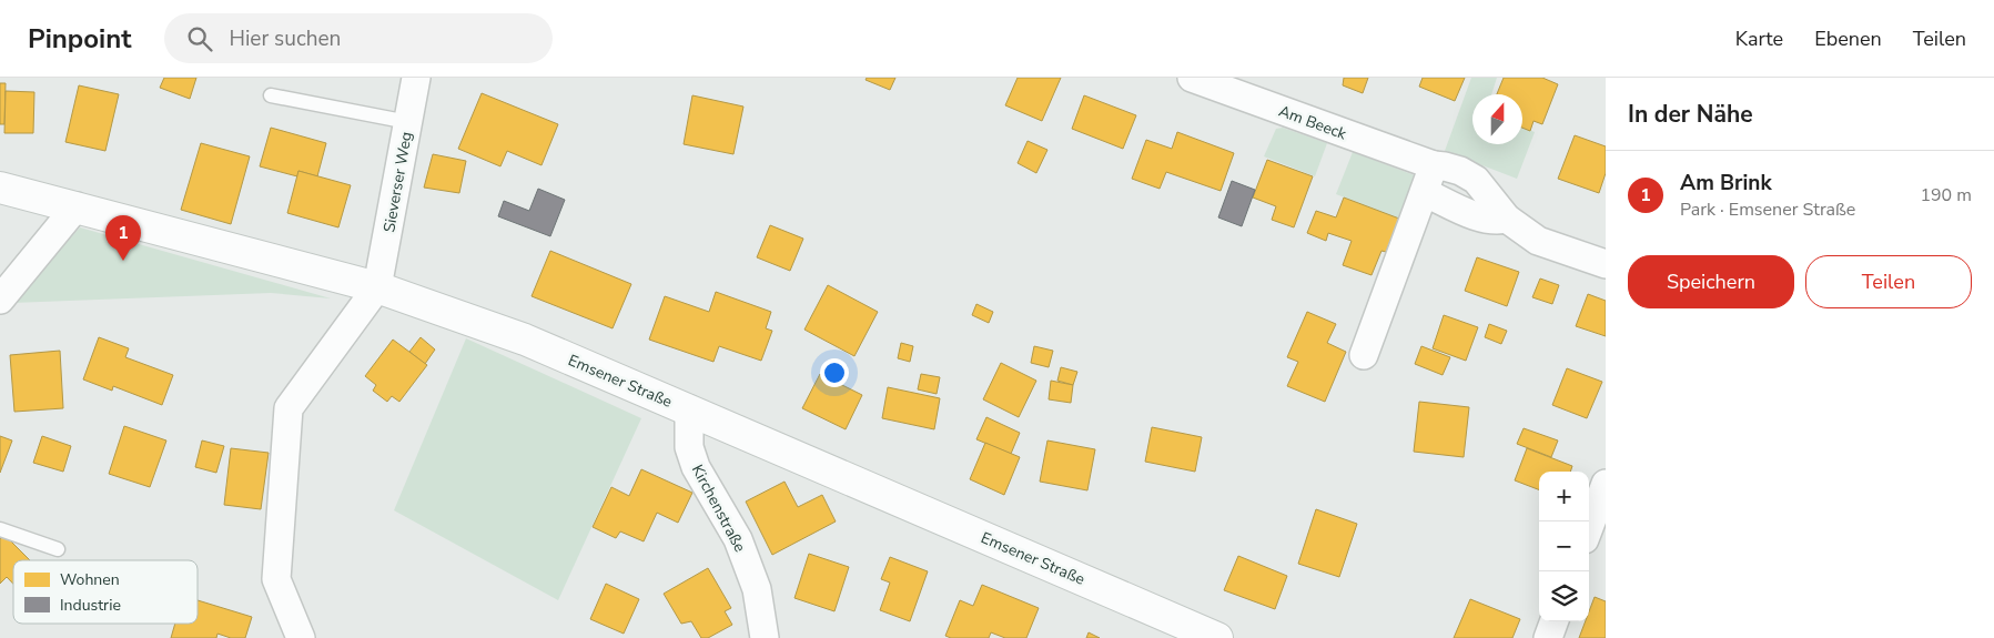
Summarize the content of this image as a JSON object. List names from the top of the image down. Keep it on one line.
{"streets":{"street":["Am Beeck","Sieverser Weg","Emsener Straße","Kirchenstraße"]},"crossings":[["Sieverser Weg","Emsener Straße"],["Emsener Straße","Kirchenstraße"]],"legend":["Wohnen","Industrie"],"north":"top","page":{"header":"Pinpoint","search":"Hier suchen","nav":["Karte","Ebenen","Teilen"],"heading":"In der Nähe","list":[{"mark":"1","name":"Am Brink","note":"Park · Emsener Straße","value":"190 m"}],"pins":"1","buttons":["Speichern","Teilen"],"map_buttons":["+","−"]}}
